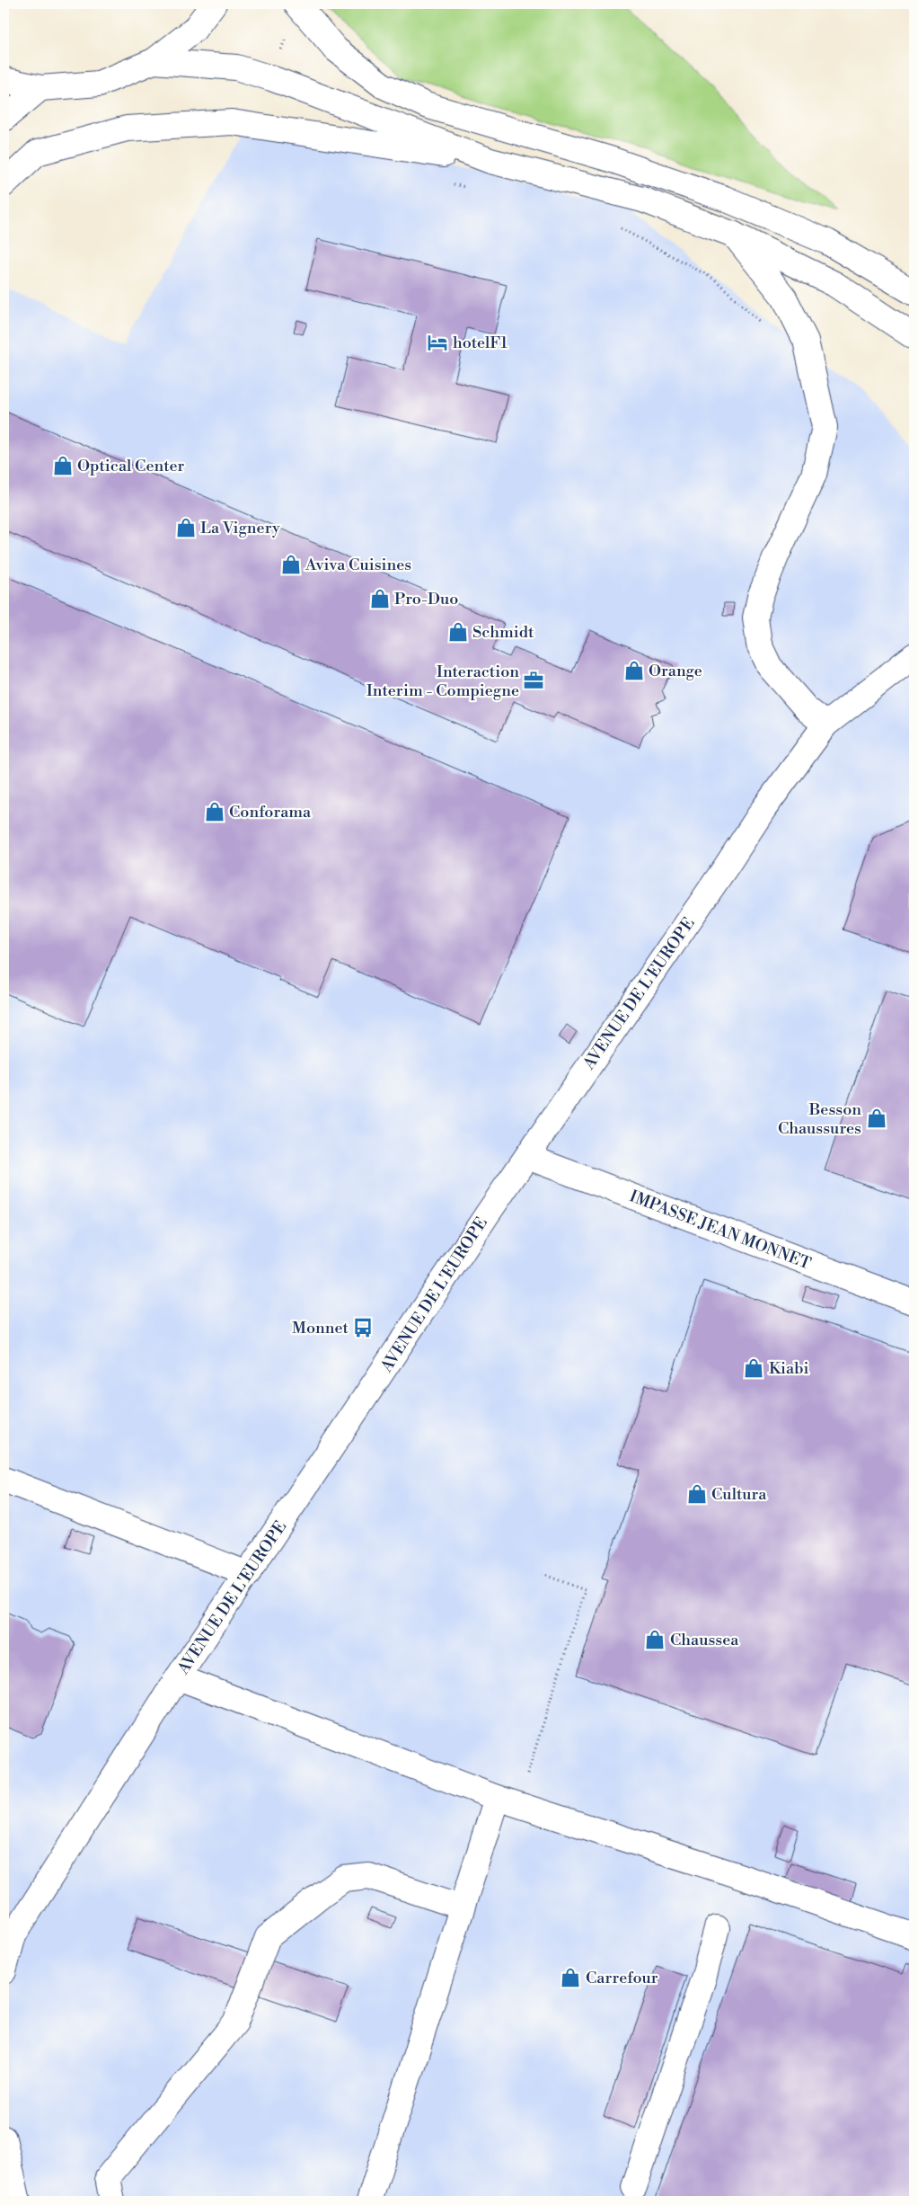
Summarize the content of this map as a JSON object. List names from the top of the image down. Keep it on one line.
{"streets":{"street":["AVENUE DE L'EUROPE","IMPASSE JEAN MONNET"]},"crossings":[["AVENUE DE L'EUROPE","IMPASSE JEAN MONNET"]],"places":{"hotel":["hotelF1"],"shop":["Optical Center","La Vignery","Aviva Cuisines","Pro-Duo","Schmidt","Orange","Conforama","Besson Chaussures","Kiabi","Cultura","Chaussea","Carrefour"],"office":["Interaction Interim - Compiegne"],"bus stop":["Monnet"]}}
